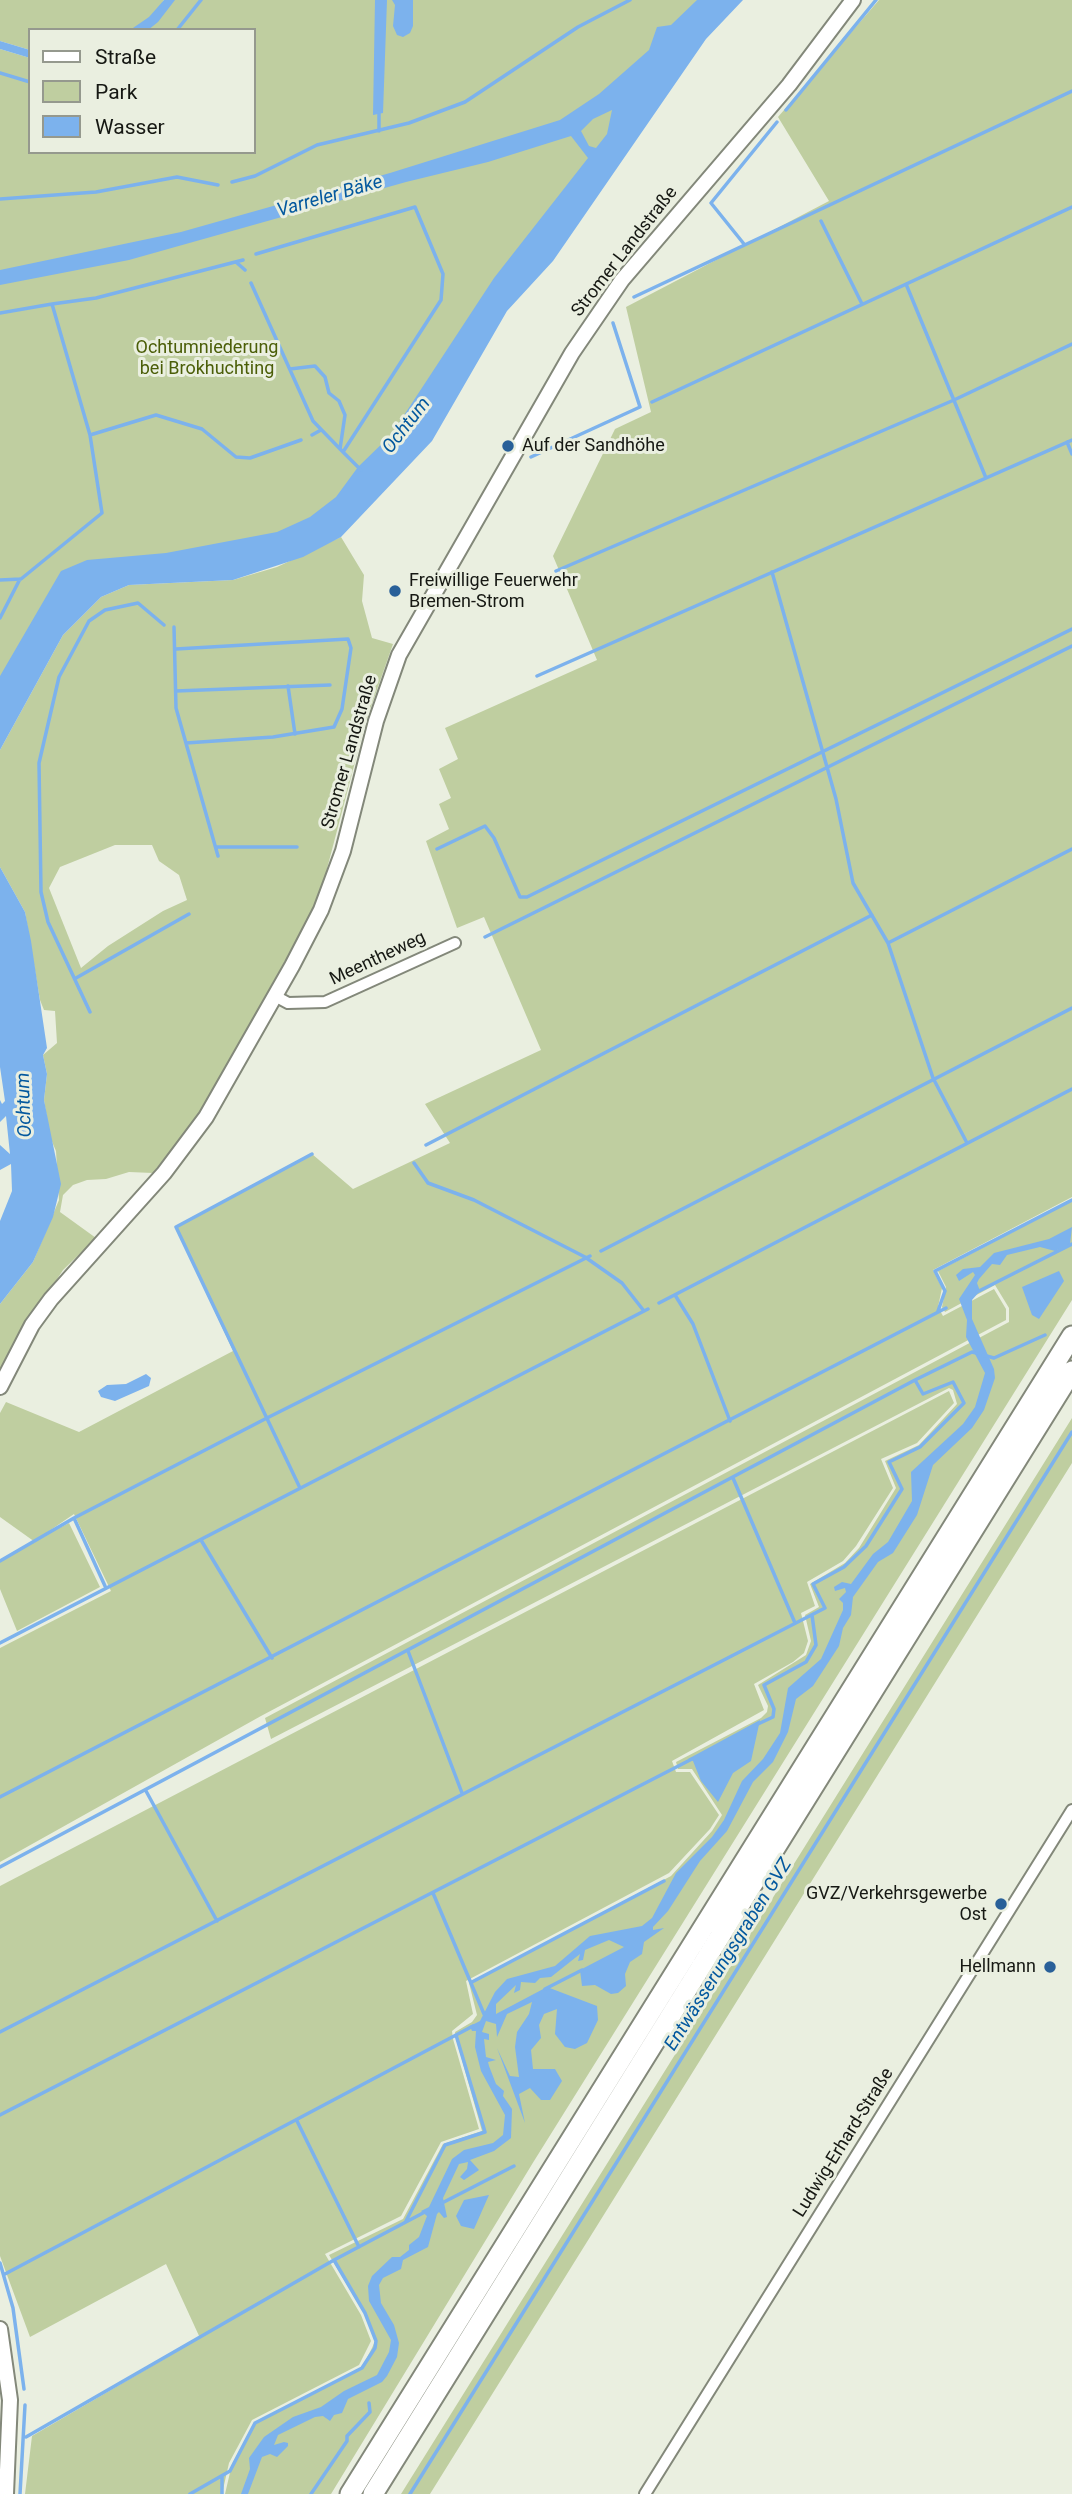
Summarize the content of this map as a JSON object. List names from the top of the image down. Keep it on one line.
{"streets":{"main road":["Stromer Landstraße"],"street":["Meentheweg","Ludwig-Erhard-Straße"]},"crossings":[["Stromer Landstraße","Meentheweg"]],"water":["Varreler Bäke","Ochtum","Entwässerungsgraben GVZ"],"parks":["Ochtumniederung bei Brokhuchting"],"places":["Auf der Sandhöhe","Freiwillige Feuerwehr Bremen-Strom","GVZ/Verkehrsgewerbe Ost","Hellmann"],"legend":["Straße","Park","Wasser"]}
